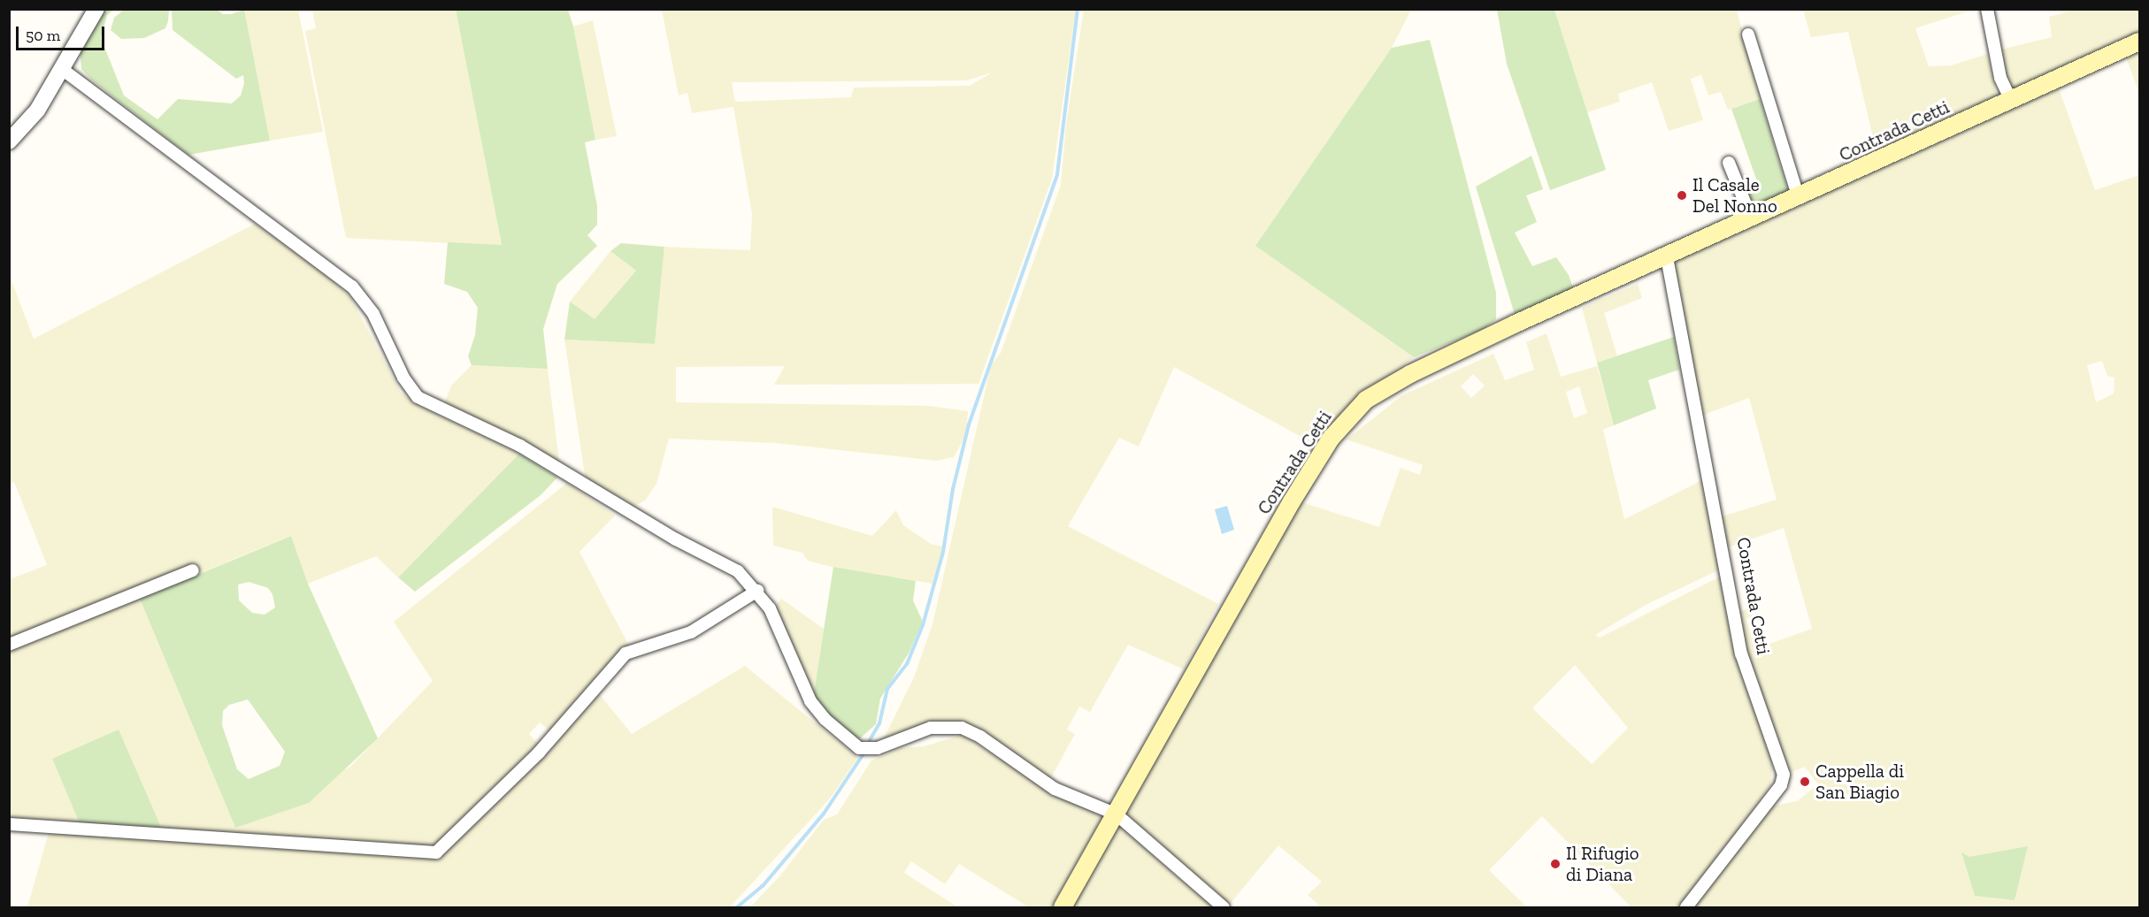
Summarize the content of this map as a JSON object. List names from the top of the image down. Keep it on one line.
{"streets":{"main road":["Contrada Cetti"]},"places":["Il Casale Del Nonno","Cappella di San Biagio","Il Rifugio di Diana"],"scale_bar":"50 m"}
